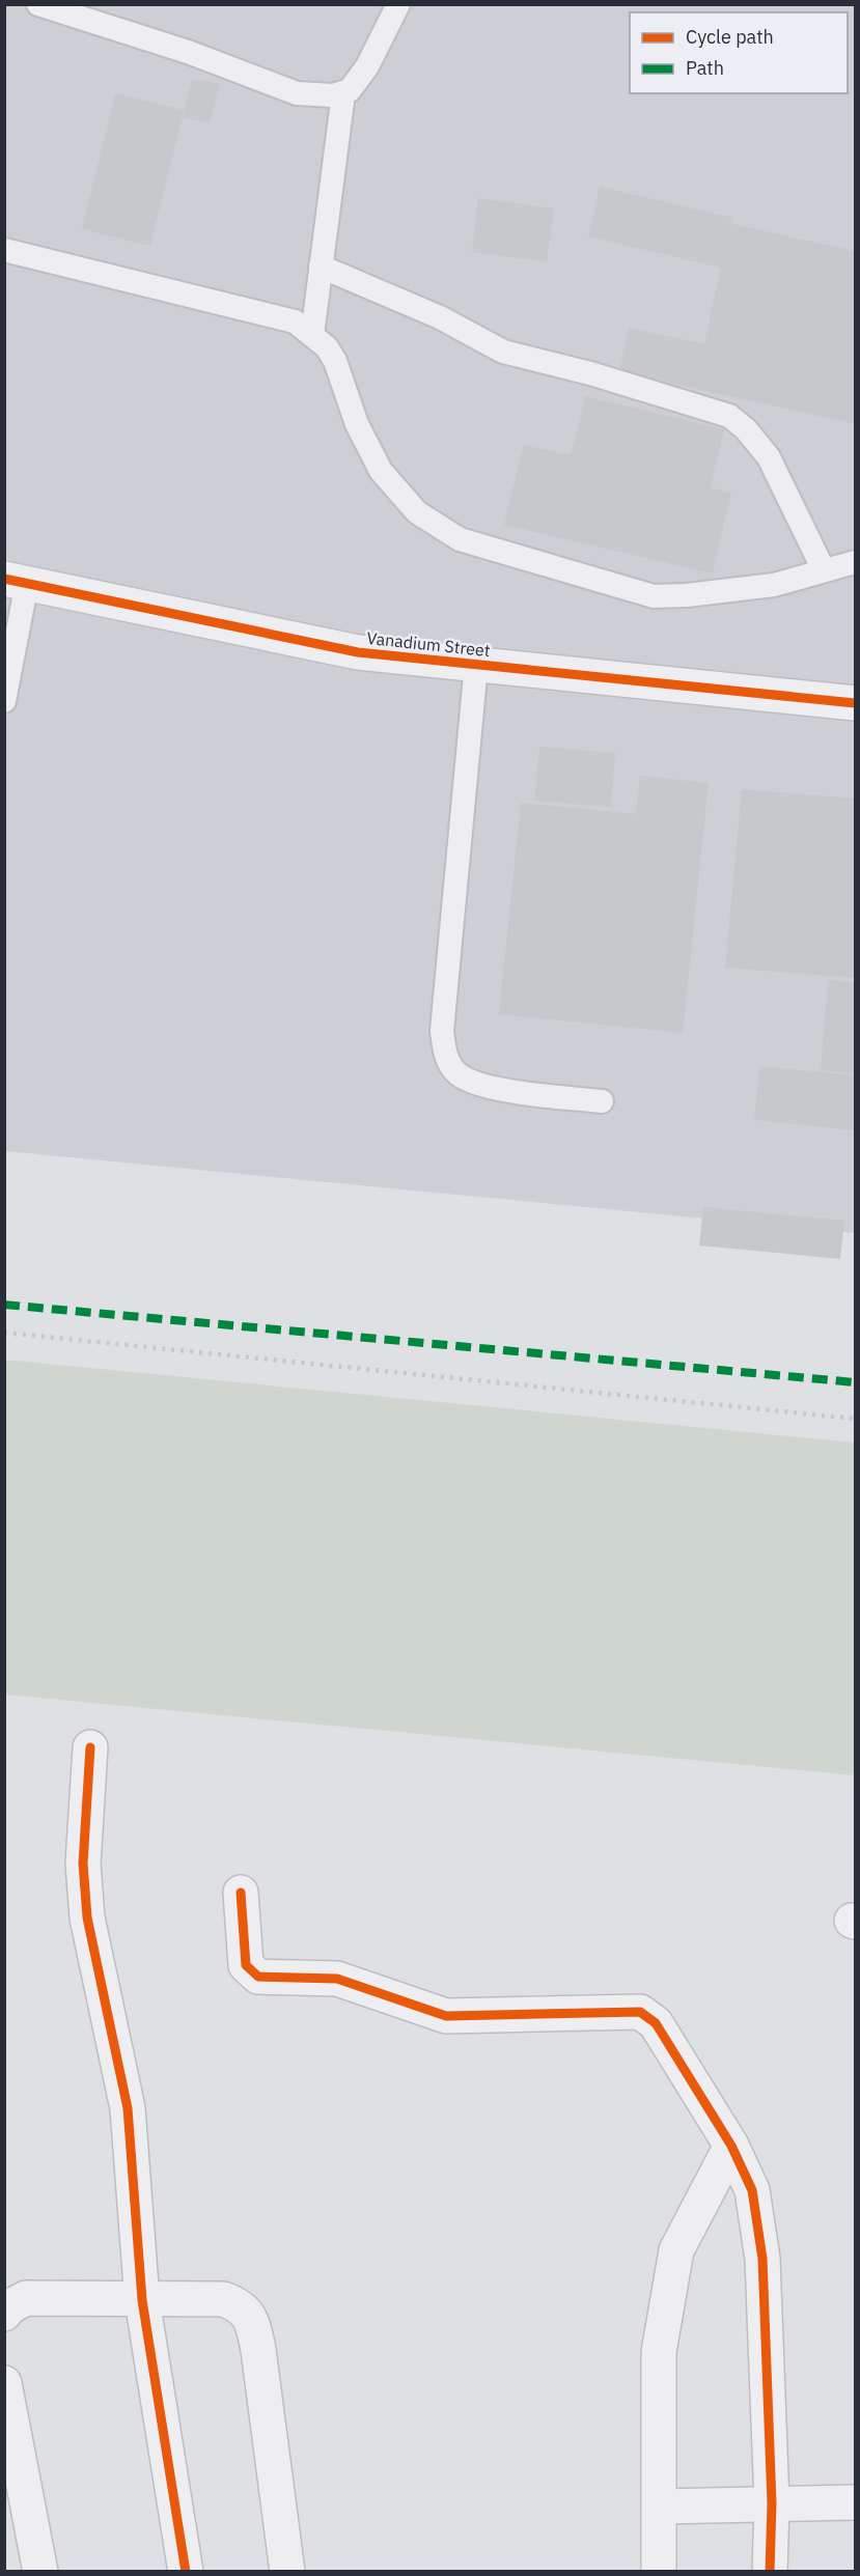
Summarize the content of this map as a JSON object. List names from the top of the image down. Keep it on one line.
{"streets":{"street":["Vanadium Street"]},"legend":["Cycle path","Path"]}
